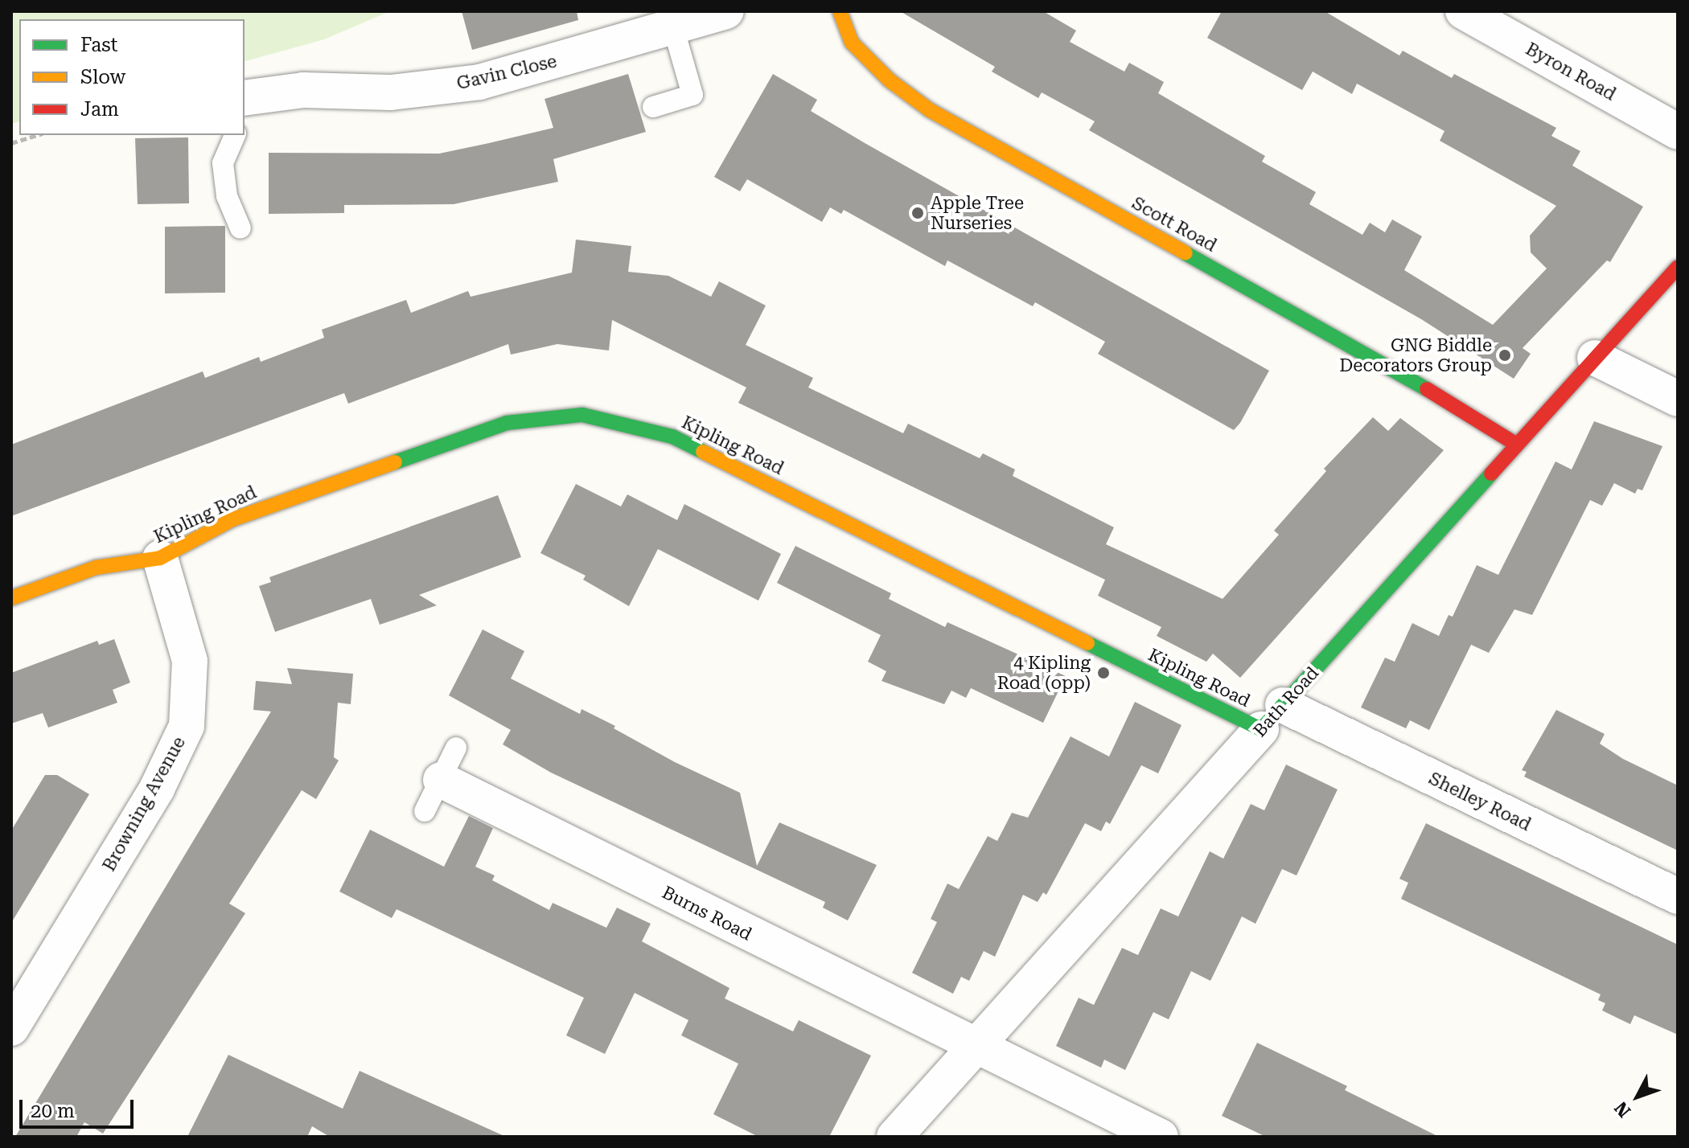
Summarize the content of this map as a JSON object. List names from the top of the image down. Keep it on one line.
{"streets":{"street":["Byron Road","Gavin Close","Scott Road","Kipling Road","Bath Road","Shelley Road","Browning Avenue","Burns Road"]},"crossings":[["Scott Road","Bath Road"],["Kipling Road","Bath Road"],["Kipling Road","Shelley Road"],["Kipling Road","Browning Avenue"],["Bath Road","Shelley Road"],["Bath Road","Burns Road"]],"places":["Apple Tree Nurseries","GNG Biddle Decorators Group","4 Kipling Road (opp)"],"legend":["Fast","Slow","Jam"],"scale_bar":"20 m","north":"bottom left"}
